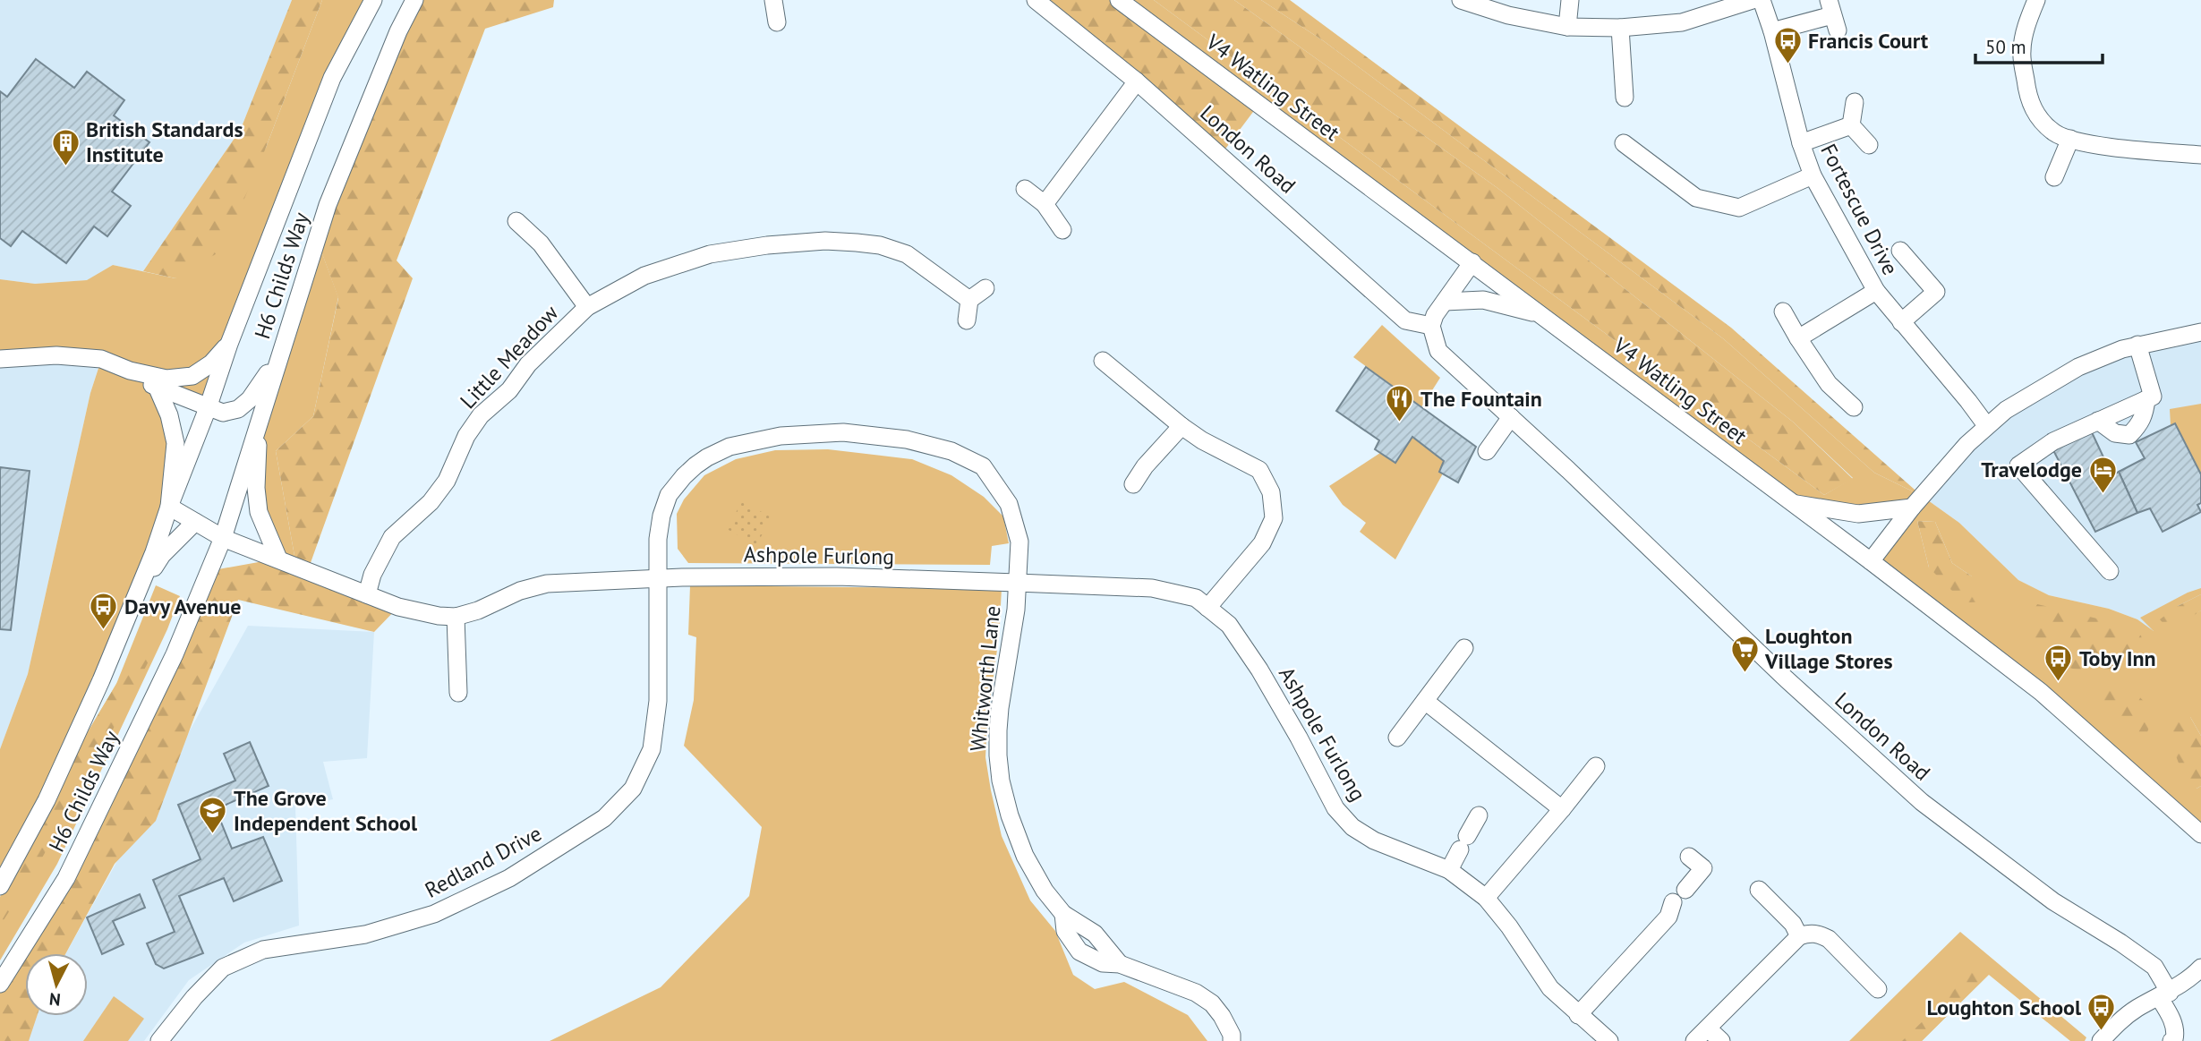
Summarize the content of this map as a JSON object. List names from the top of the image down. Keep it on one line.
{"streets":{"street":["V4 Watling Street","London Road","Fortescue Drive","H6 Childs Way","Little Meadow","Ashpole Furlong","Whitworth Lane","Redland Drive"]},"crossings":[["H6 Childs Way","Ashpole Furlong"],["Little Meadow","Ashpole Furlong"],["Ashpole Furlong","Whitworth Lane"],["Ashpole Furlong","Redland Drive"]],"places":{"bus stop":["Francis Court","Davy Avenue","Toby Inn","Loughton School"],"building":["British Standards Institute"],"restaurant":["The Fountain"],"hotel":["Travelodge"],"supermarket":["Loughton Village Stores"],"school or university":["The Grove Independent School"]},"scale_bar":"50 m","north":"bottom"}
